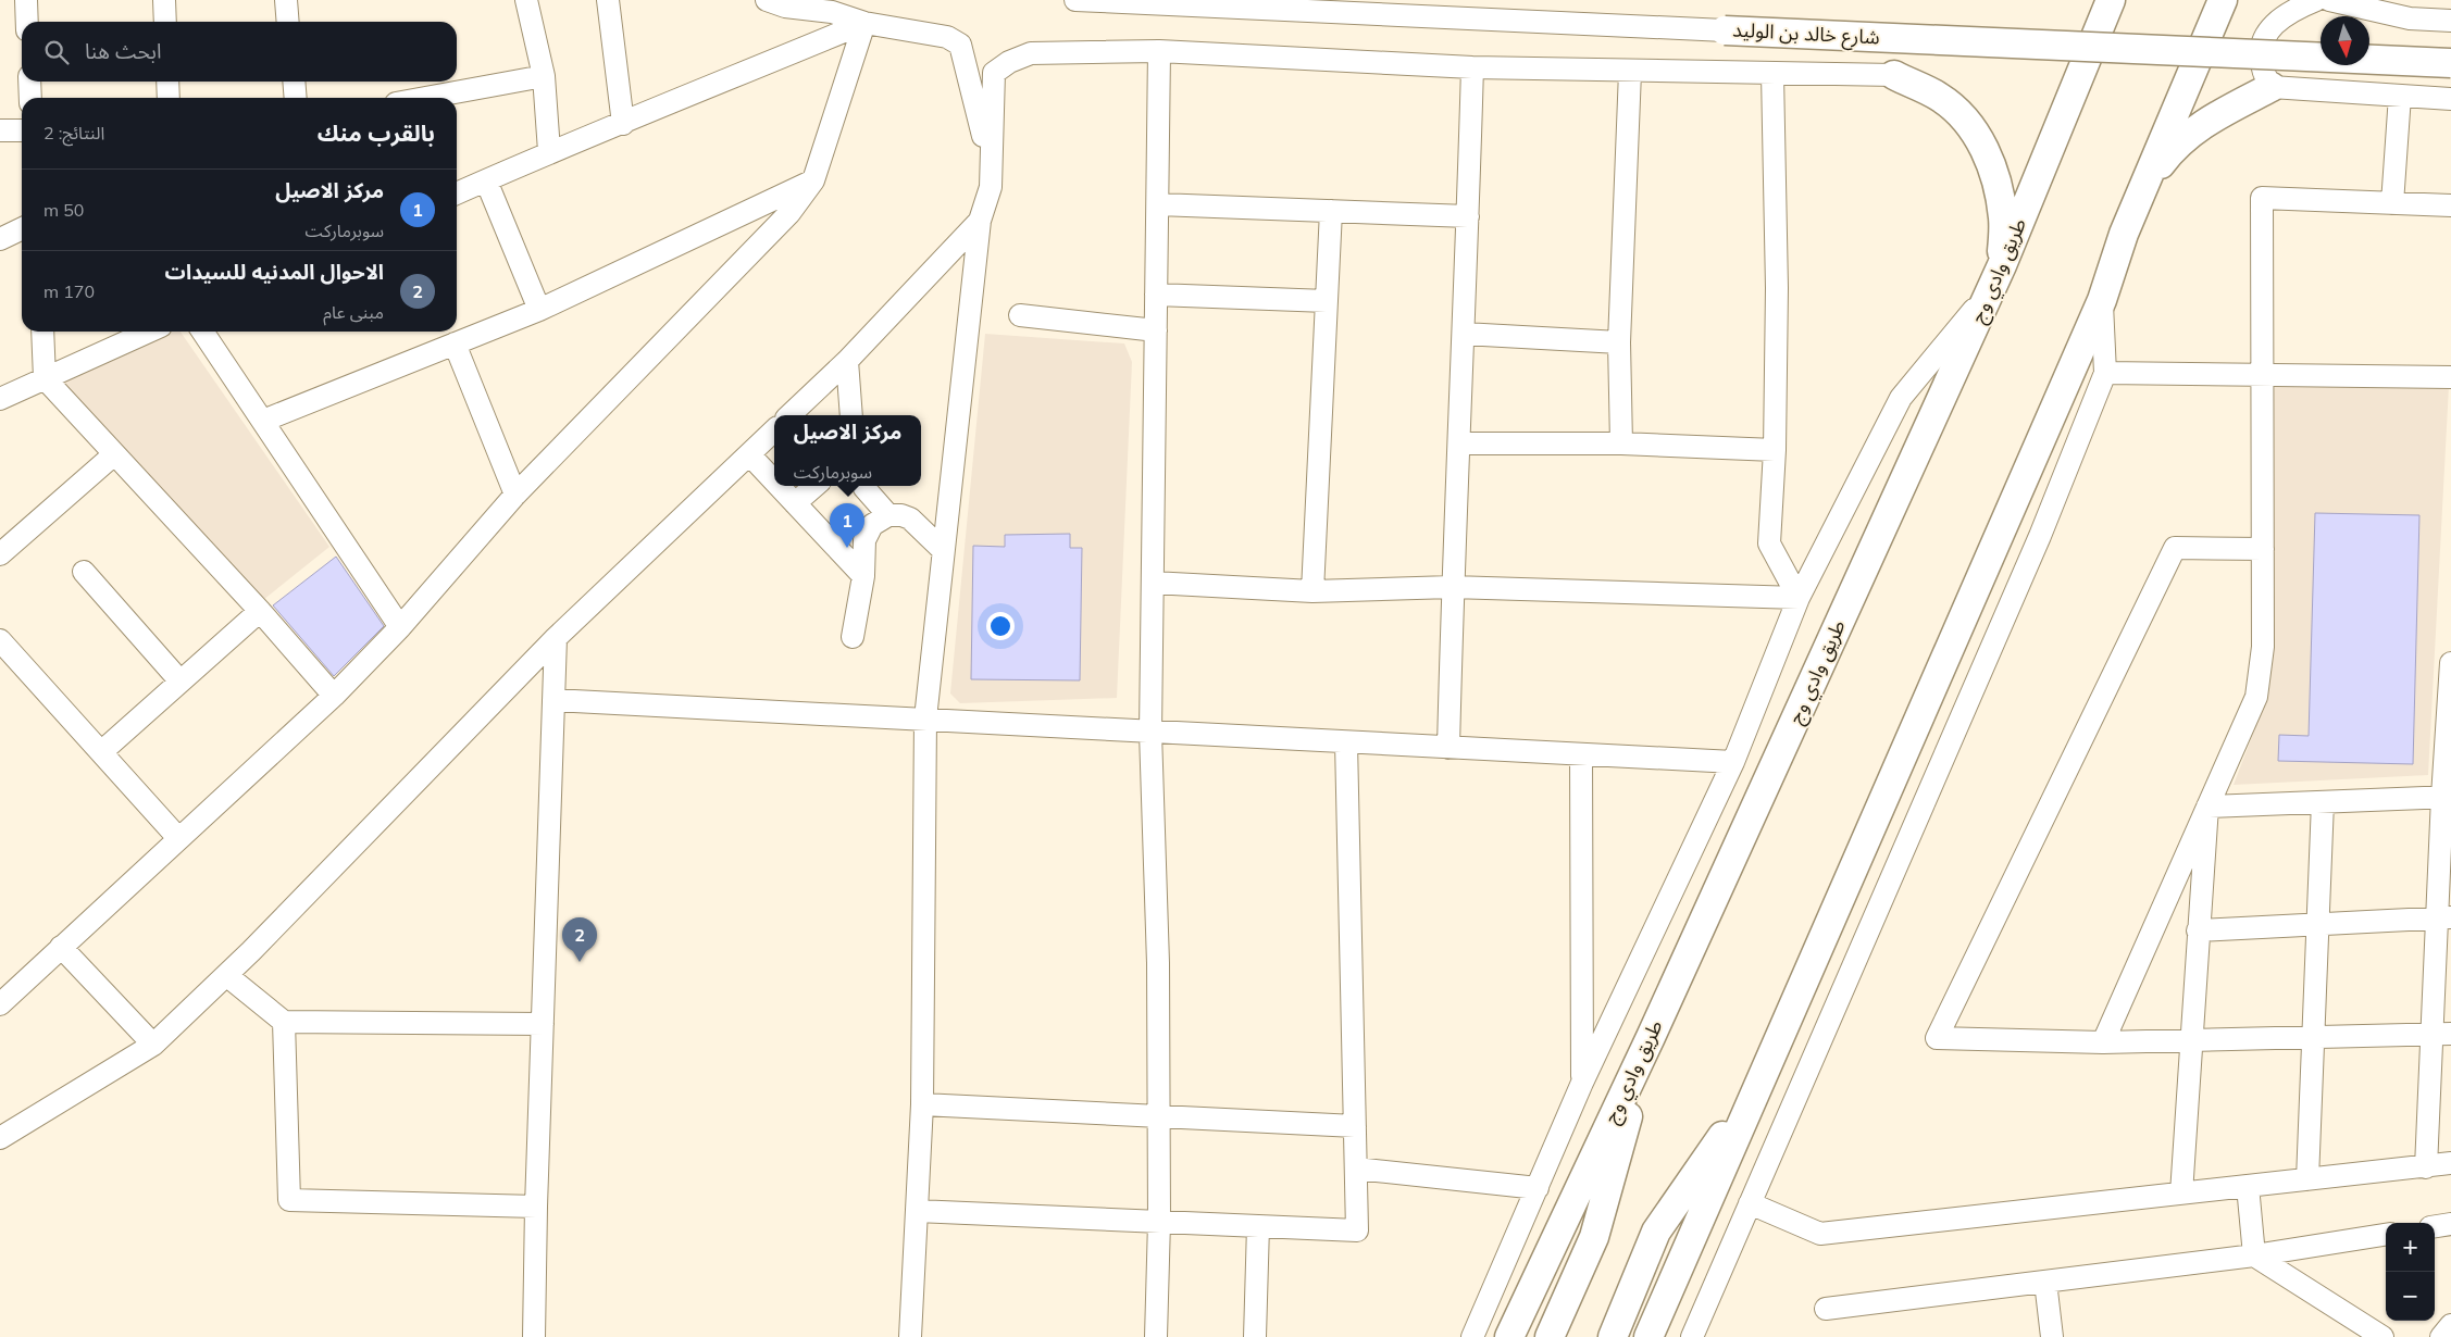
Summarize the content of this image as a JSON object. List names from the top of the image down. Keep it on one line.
{"streets":{"main road":["شارع خالد بن الوليد","طريق وادي وج"]},"north":"bottom","page":{"search":"ابحث هنا","heading":["بالقرب منك","النتائج: 2"],"list":[{"mark":"1","name":"مركز الاصيل","note":"سوبرماركت","value":"50 m"},{"mark":"2","name":"الاحوال المدنيه للسيدات","note":"مبنى عام","value":"170 m"}],"popup":["مركز الاصيل","سوبرماركت"],"pins":["1","2"],"map_buttons":["+","−"]}}
